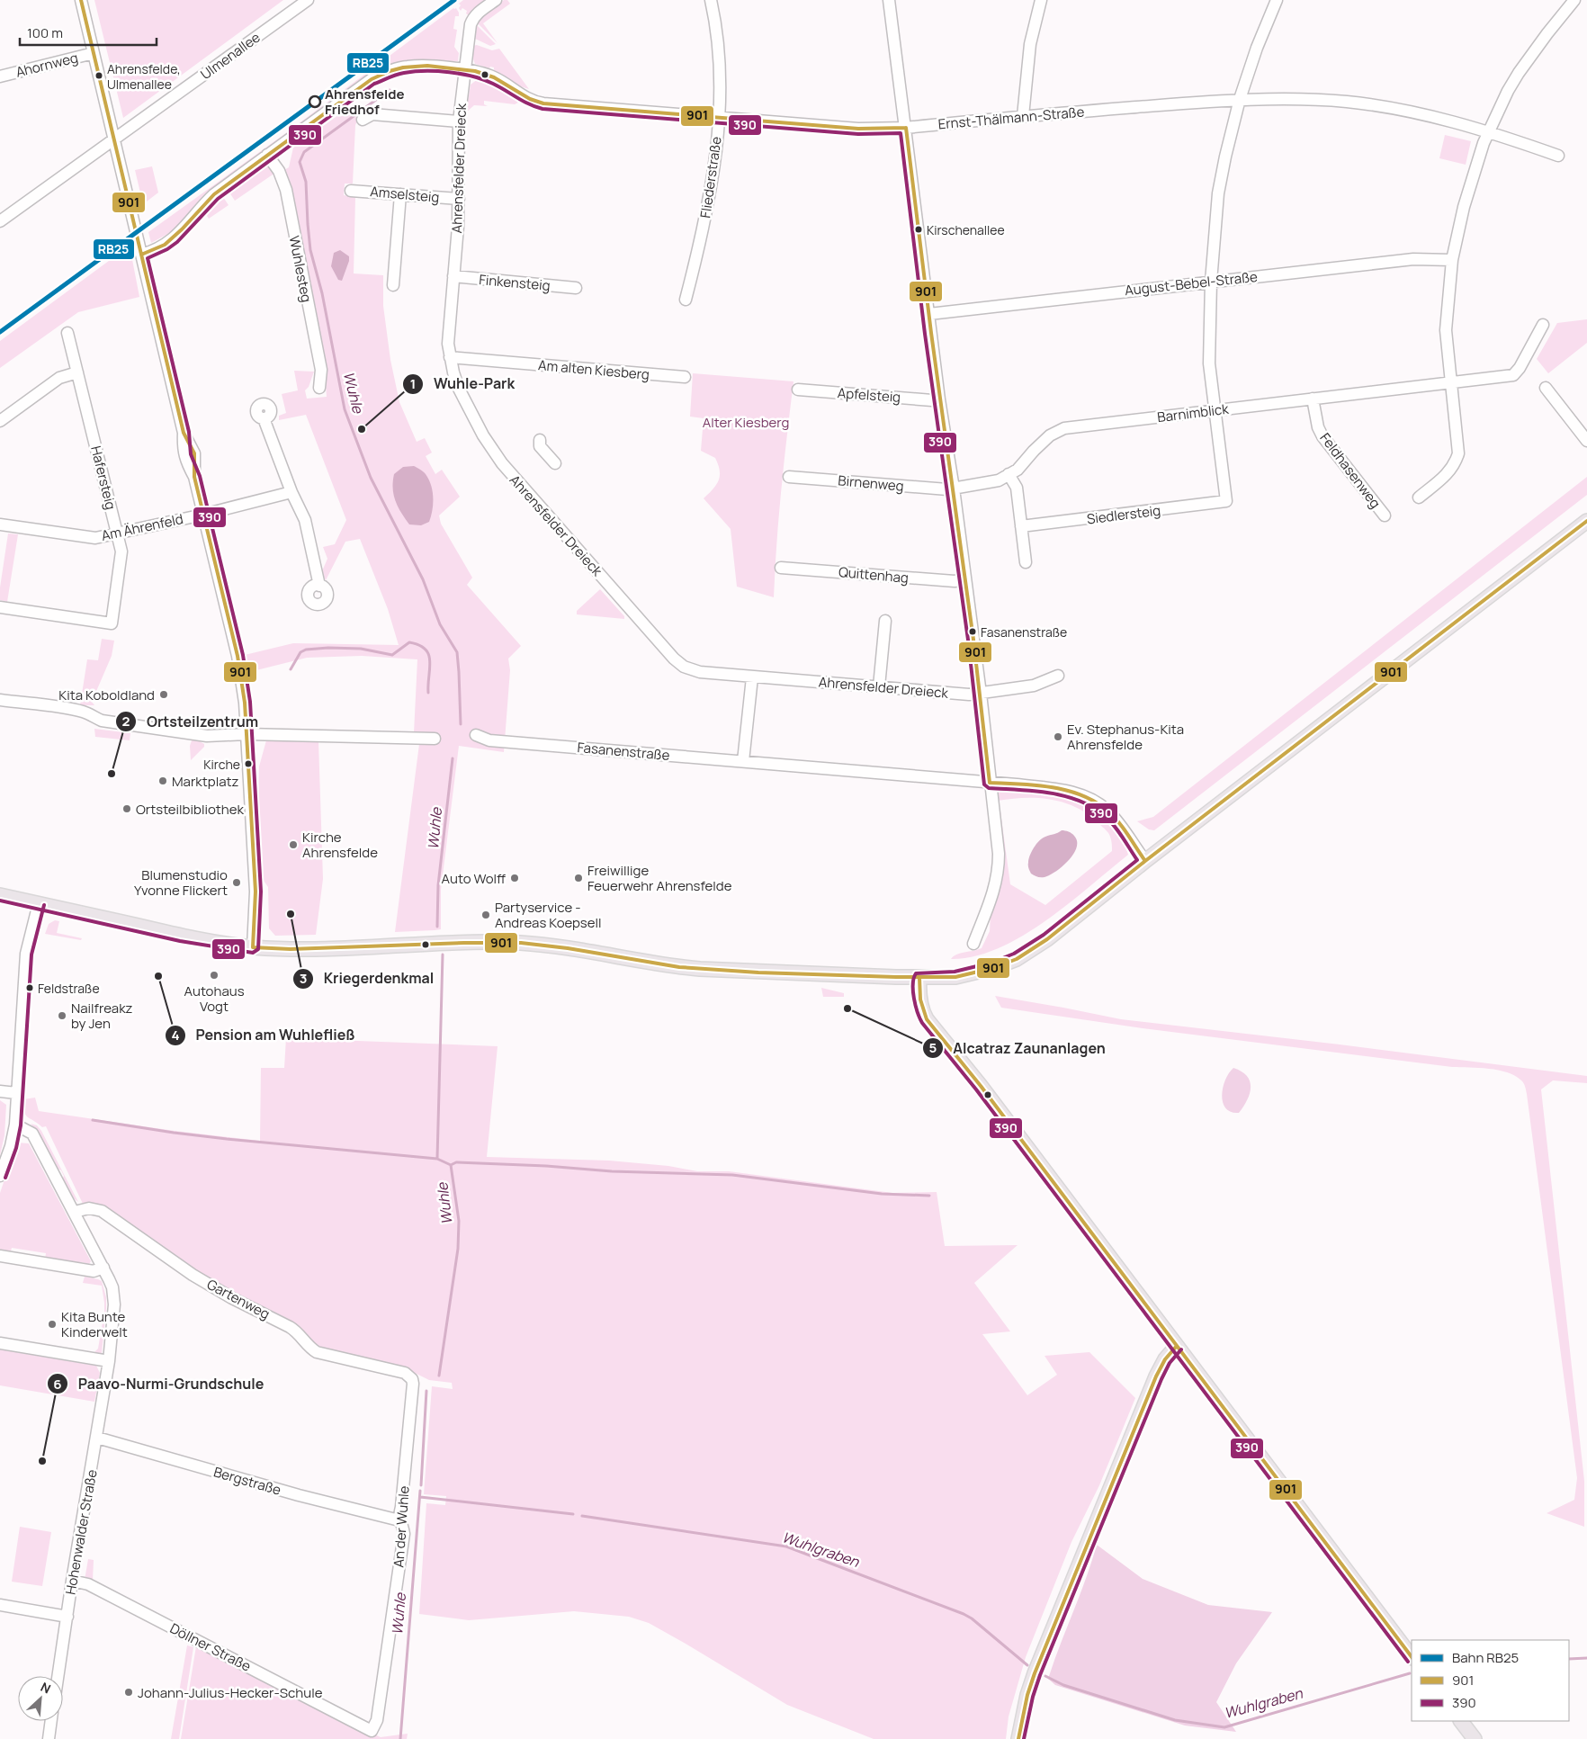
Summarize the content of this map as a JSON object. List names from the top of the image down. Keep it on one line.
{"streets":{"street":["Ulmenallee","Ahornweg","Ernst-Thälmann-Straße","Ahrensfelder Dreieck","Fliederstraße","Amselsteig","Wuhlesteg","Finkensteig","August-Bebel-Straße","Am alten Kiesberg","Apfelsteig","Barnimblick","Feldhasenweg","Hafersteig","Birnenweg","Siedlersteig","Am Ährenfeld","Quittenhag","Fasanenstraße","Gartenweg","Bergstraße","An der Wuhle","Hohenwalder Straße","Döllner Straße"]},"crossings":[["Ernst-Thälmann-Straße","Ahrensfelder Dreieck"],["Ernst-Thälmann-Straße","Fliederstraße"],["Ernst-Thälmann-Straße","Wuhlesteg"],["Ahrensfelder Dreieck","Amselsteig"],["Ahrensfelder Dreieck","Finkensteig"],["Ahrensfelder Dreieck","Am alten Kiesberg"],["Barnimblick","Feldhasenweg"],["Barnimblick","Birnenweg"],["Barnimblick","Siedlersteig"],["Hafersteig","Am Ährenfeld"],["Gartenweg","An der Wuhle"],["Gartenweg","Hohenwalder Straße"],["Bergstraße","An der Wuhle"],["Bergstraße","Hohenwalder Straße"],["An der Wuhle","Döllner Straße"],["Hohenwalder Straße","Döllner Straße"]],"water":["Wuhle","Wuhlgraben"],"parks":["Alter Kiesberg"],"places":["Ahrensfelde, Ulmenallee","Ahrensfelde Friedhof","Kirschenallee","Wuhle-Park","Fasanenstraße","Kita Koboldland","Ev. Stephanus-Kita Ahrensfelde","Kirche","Ortsteilzentrum","Marktplatz","Ortsteilbibliothek","Kirche Ahrensfelde","Auto Wolff","Freiwillige Feuerwehr Ahrensfelde","Blumenstudio Yvonne Flickert","Kriegerdenkmal","Partyservice - Andreas Koepsell","Autohaus Vogt","Pension am Wuhlefließ","Feldstraße","Alcatraz Zaunanlagen","Nailfreakz by Jen","Kita Bunte Kinderwelt","Paavo-Nurmi-Grundschule","Johann-Julius-Hecker-Schule"],"lines":["rail line RB25","transit line 901","transit line 390"],"legend":["Bahn RB25","901","390"],"scale_bar":"100 m","north":"top right"}
